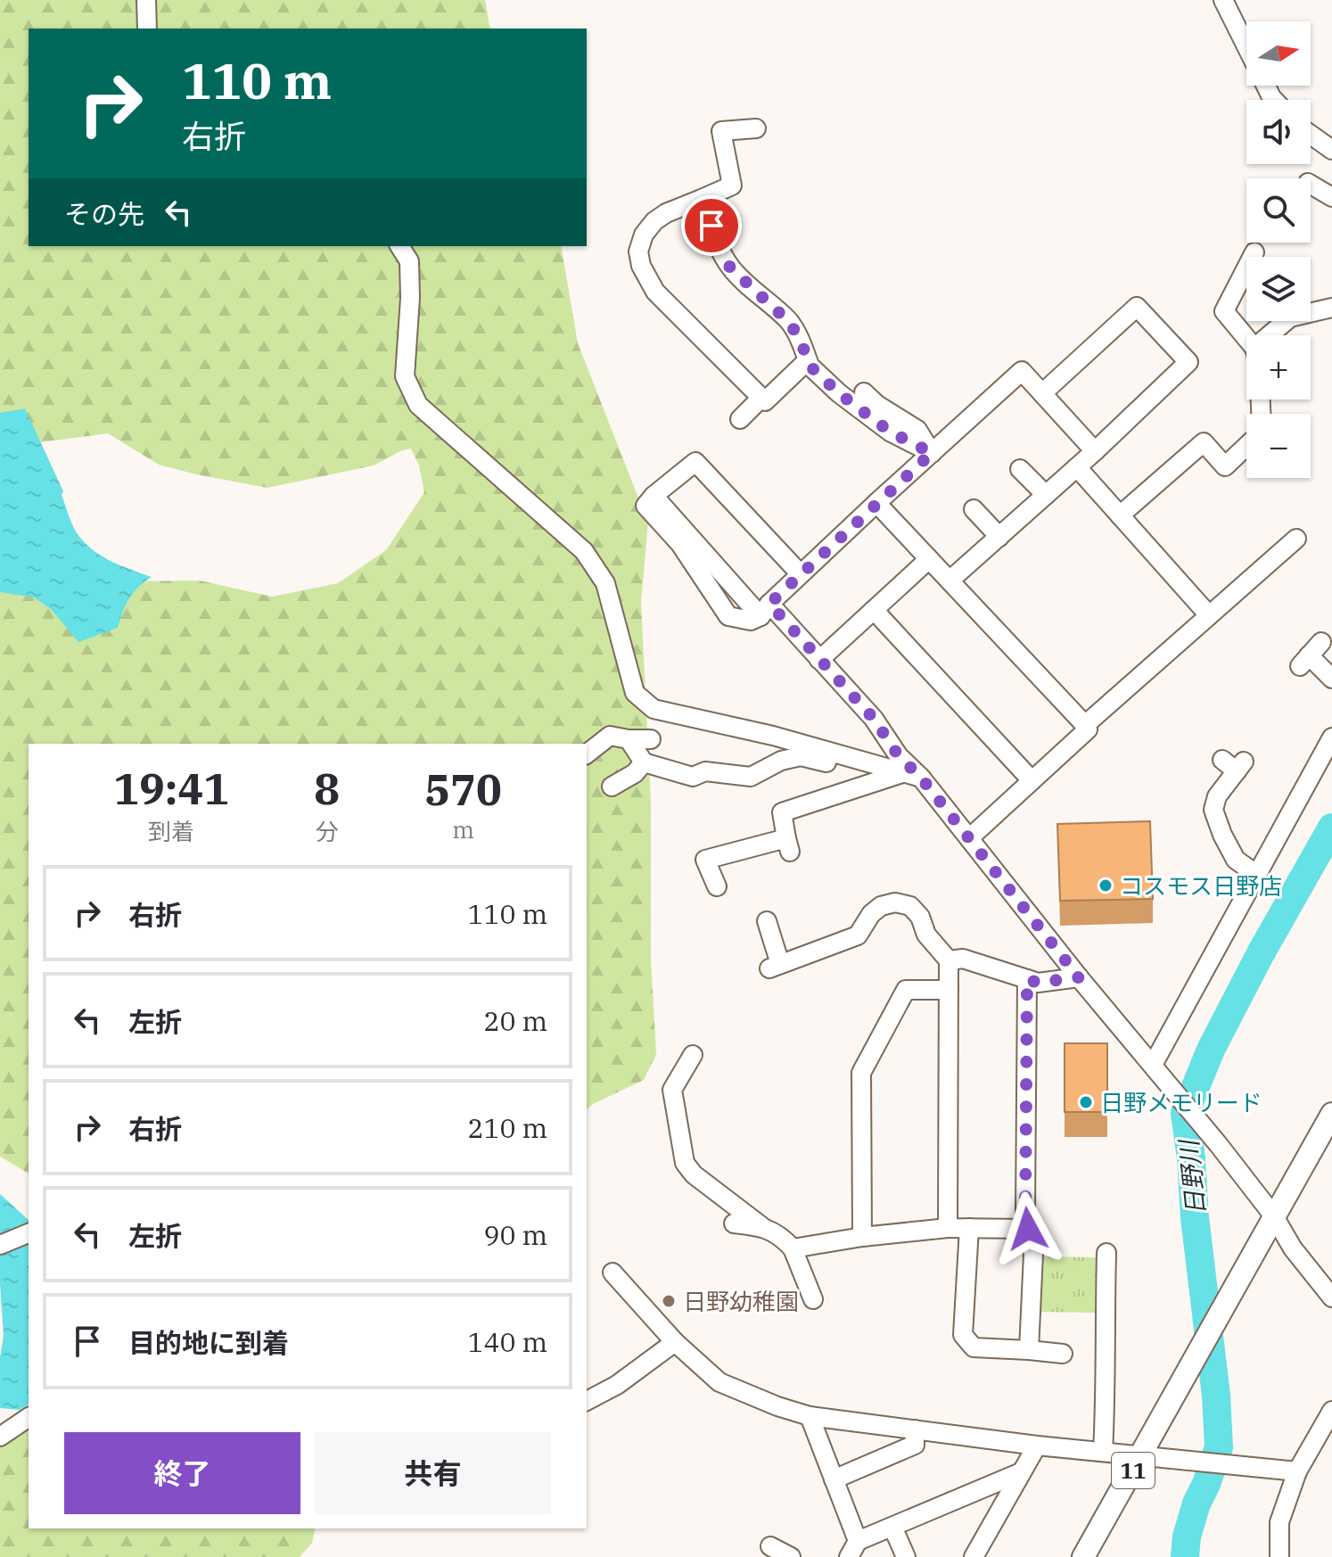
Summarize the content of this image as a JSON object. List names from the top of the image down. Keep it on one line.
{"streets":{"main road":["11"]},"water":["日野川"],"places":["コスモス日野店","日野メモリード","日野幼稚園"],"north":"right","page":{"map_buttons":["+","−"],"turn":["110 m","右折"],"then":"その先","eta":["19:41","到着","8","分","570","m"],"list":[{"name":"右折","value":"110 m"},{"name":"左折","value":"20 m"},{"name":"右折","value":"210 m"},{"name":"左折","value":"90 m"},{"name":"目的地に到着","value":"140 m"}],"buttons":["終了","共有"]}}
